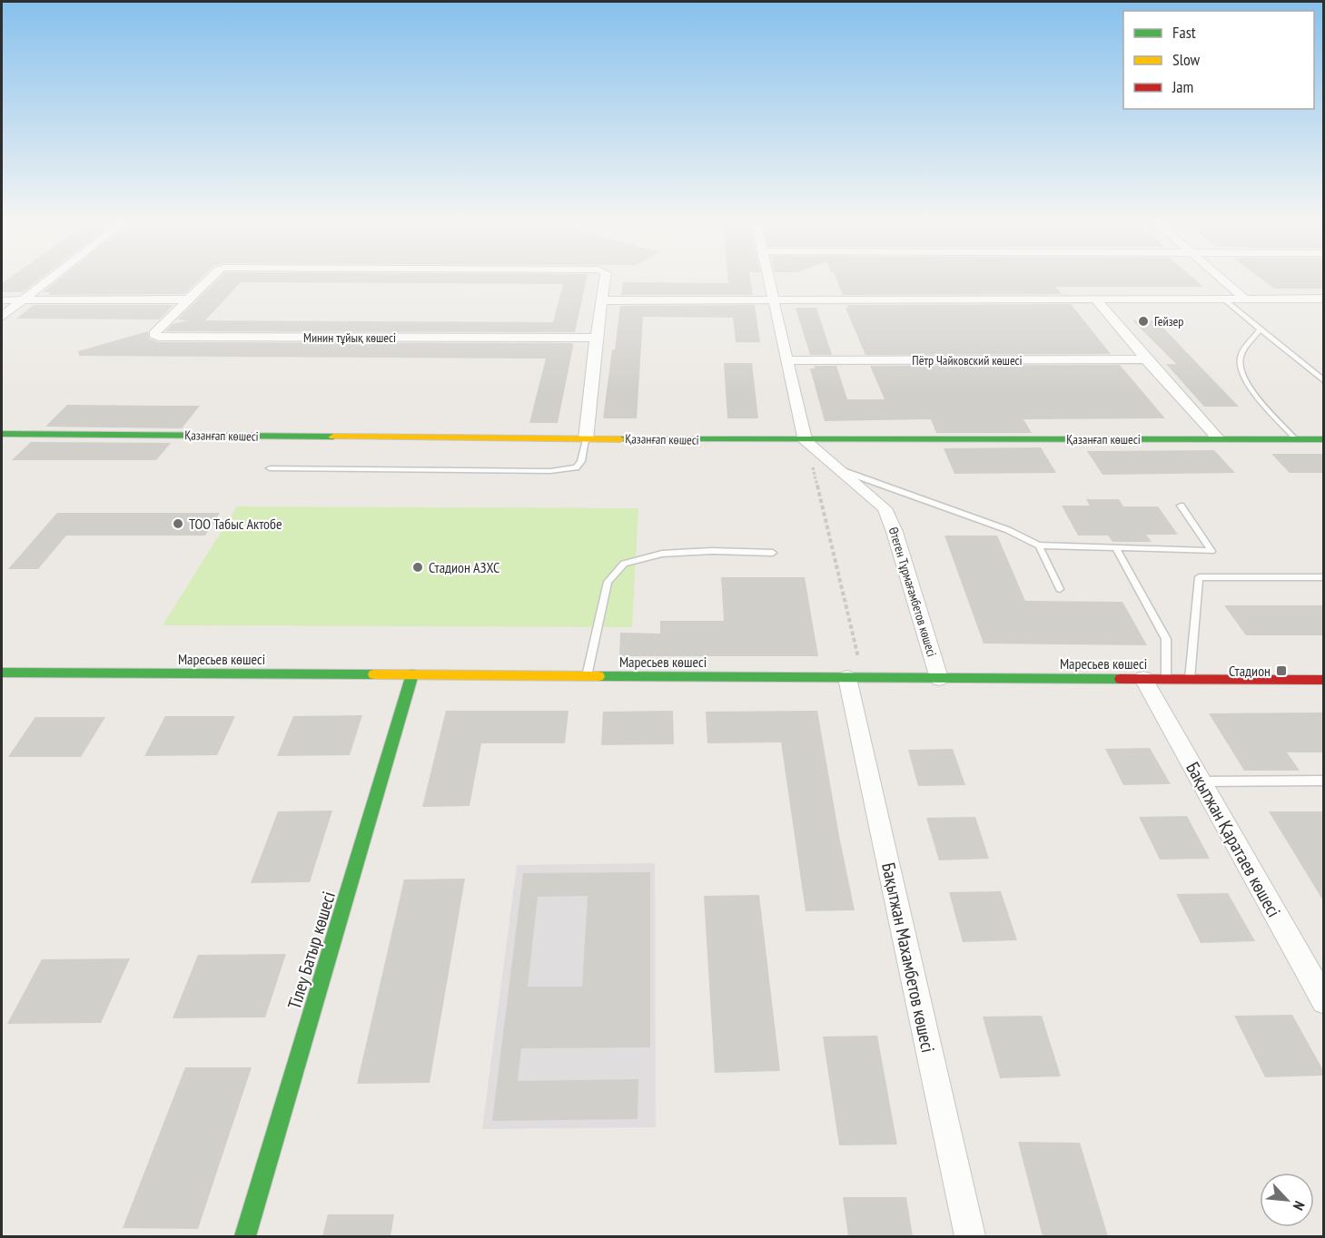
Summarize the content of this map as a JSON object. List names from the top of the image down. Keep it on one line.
{"streets":{"street":["Минин тұйық көшесі","Пётр Чайковский көшесі","Қазанғап көшесі","Өтеген Тұрмағамбетов көшесі","Маресьев көшесі","Бақытжан Қаратаев көшесі","Тілеу Батыр көшесі","Бақытжан Махамбетов көшесі"]},"crossings":[["Минин тұйық көшесі","Қазанғап көшесі"],["Қазанғап көшесі","Өтеген Тұрмағамбетов көшесі"],["Өтеген Тұрмағамбетов көшесі","Маресьев көшесі"],["Маресьев көшесі","Бақытжан Қаратаев көшесі"],["Маресьев көшесі","Тілеу Батыр көшесі"],["Маресьев көшесі","Бақытжан Махамбетов көшесі"]],"places":{"other":["Гейзер","ТОО Табыс Актобе","Стадион АЗХС"],"transit":["Стадион"]},"legend":["Fast","Slow","Jam"],"north":"bottom right"}
